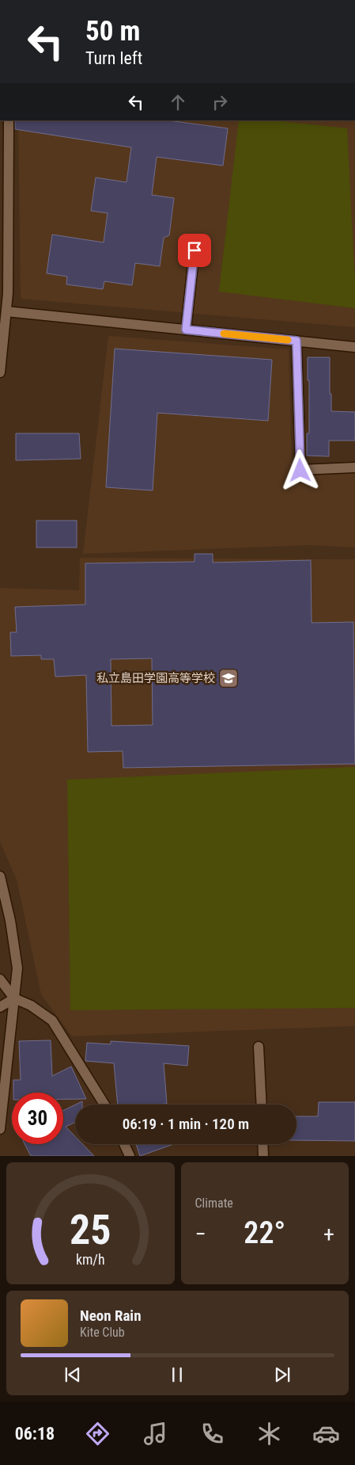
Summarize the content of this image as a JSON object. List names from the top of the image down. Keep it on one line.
{"places":{"school or university":["私立島田学園高等学校"]},"page":{"turn":["50 m","Turn left"],"limit":"30","trip":"06:19 · 1 min · 120 m","tile":"Climate","heat":["−","22°","+"],"song":["Neon Rain","Kite Club"],"tabs":"06:18","gauge":["25","km/h"]}}
